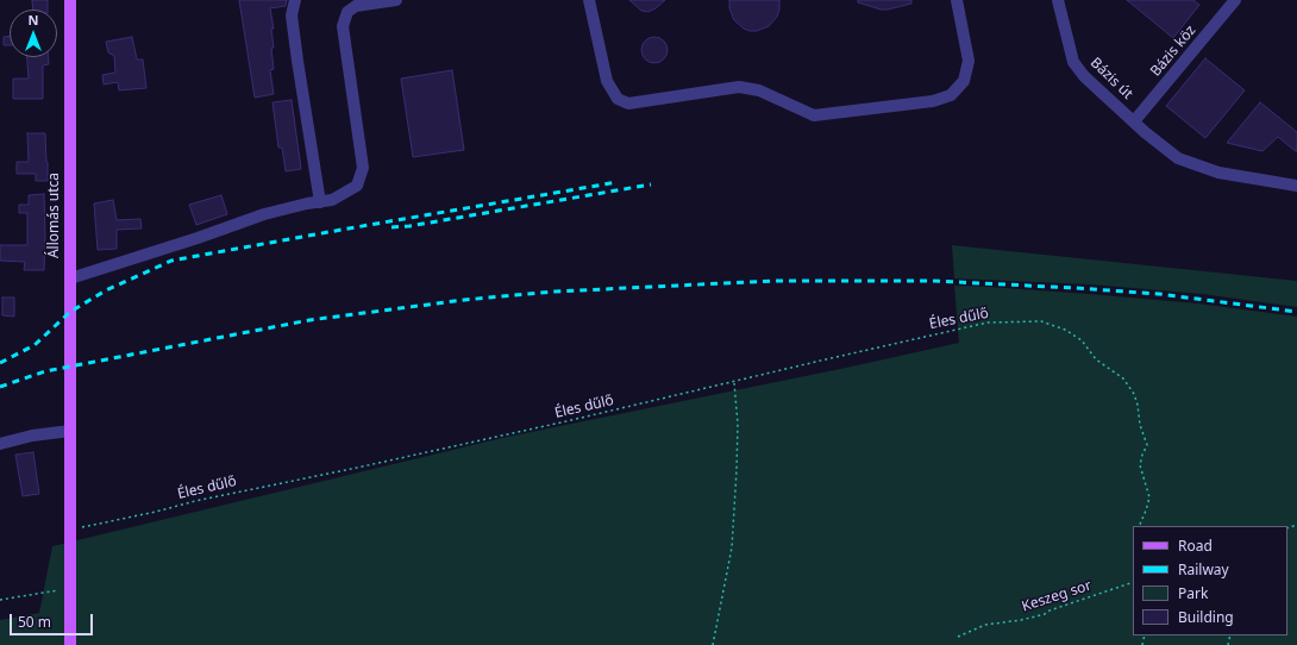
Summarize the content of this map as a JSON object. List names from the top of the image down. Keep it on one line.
{"streets":{"main road":["Állomás utca"],"street":["Bázis köz","Bázis út"],"path":["Éles dűlő","Keszeg sor"]},"crossings":[["Bázis köz","Bázis út"],["Állomás utca","Éles dűlő"]],"legend":["Road","Railway","Park","Building"],"scale_bar":"50 m","north":"top"}
